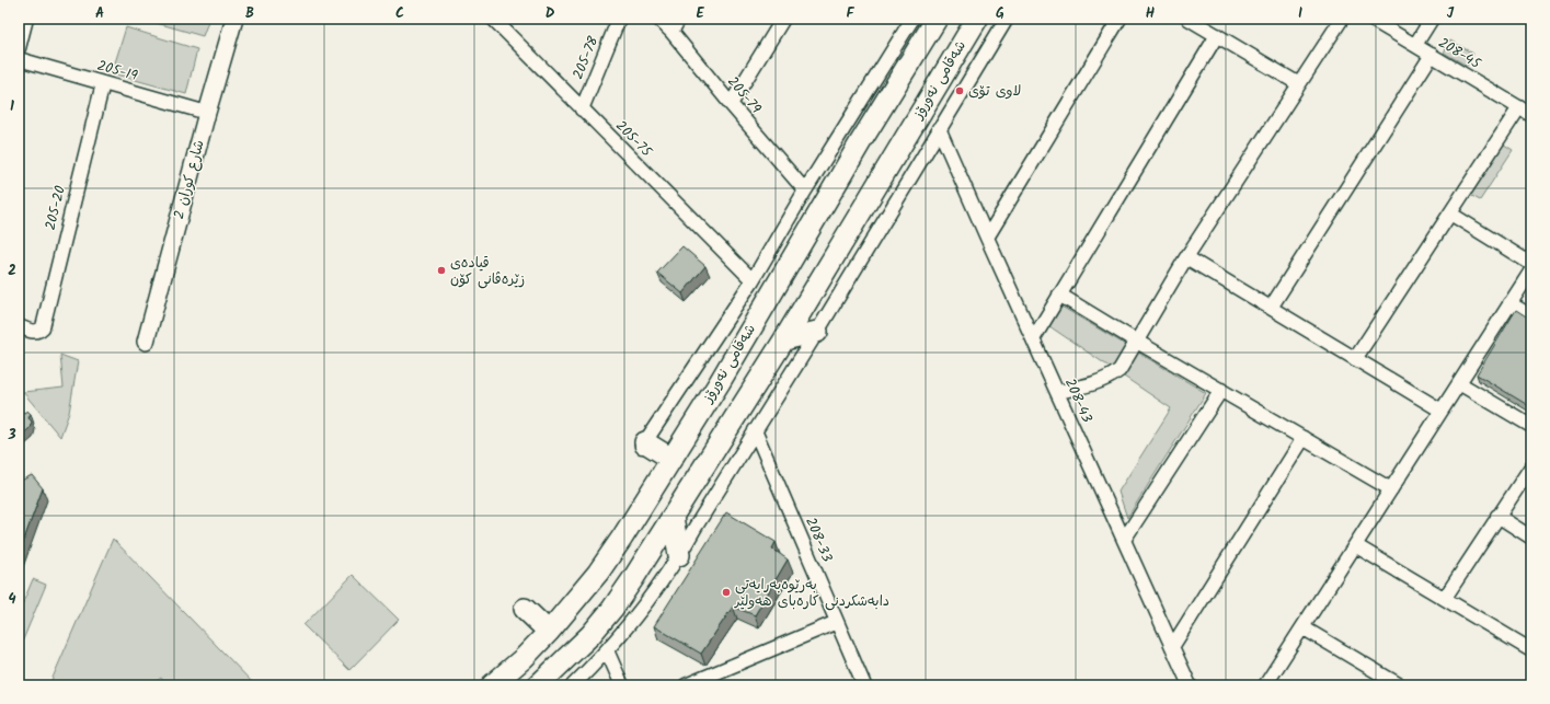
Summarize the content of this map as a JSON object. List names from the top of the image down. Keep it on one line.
{"streets":{"main road":["شەقامی نەورۆز"],"street":["208-45","205-78","205-19","205-79","205-75","شارع كوران 2","205-20","208-43","208-33"]},"crossings":[["205-78","205-75"],["205-19","شارع كوران 2"],["205-19","205-20"]],"places":["لاوی تۆی","قیادەی زێرەڤانی کۆن","بەرێوەبەرایەتی دابەشکردنی کارەبای هەولێر"],"grid":{"columns":["A","B","C","D","E","F","G","H","I","J"],"rows":["1","2","3","4"]}}
